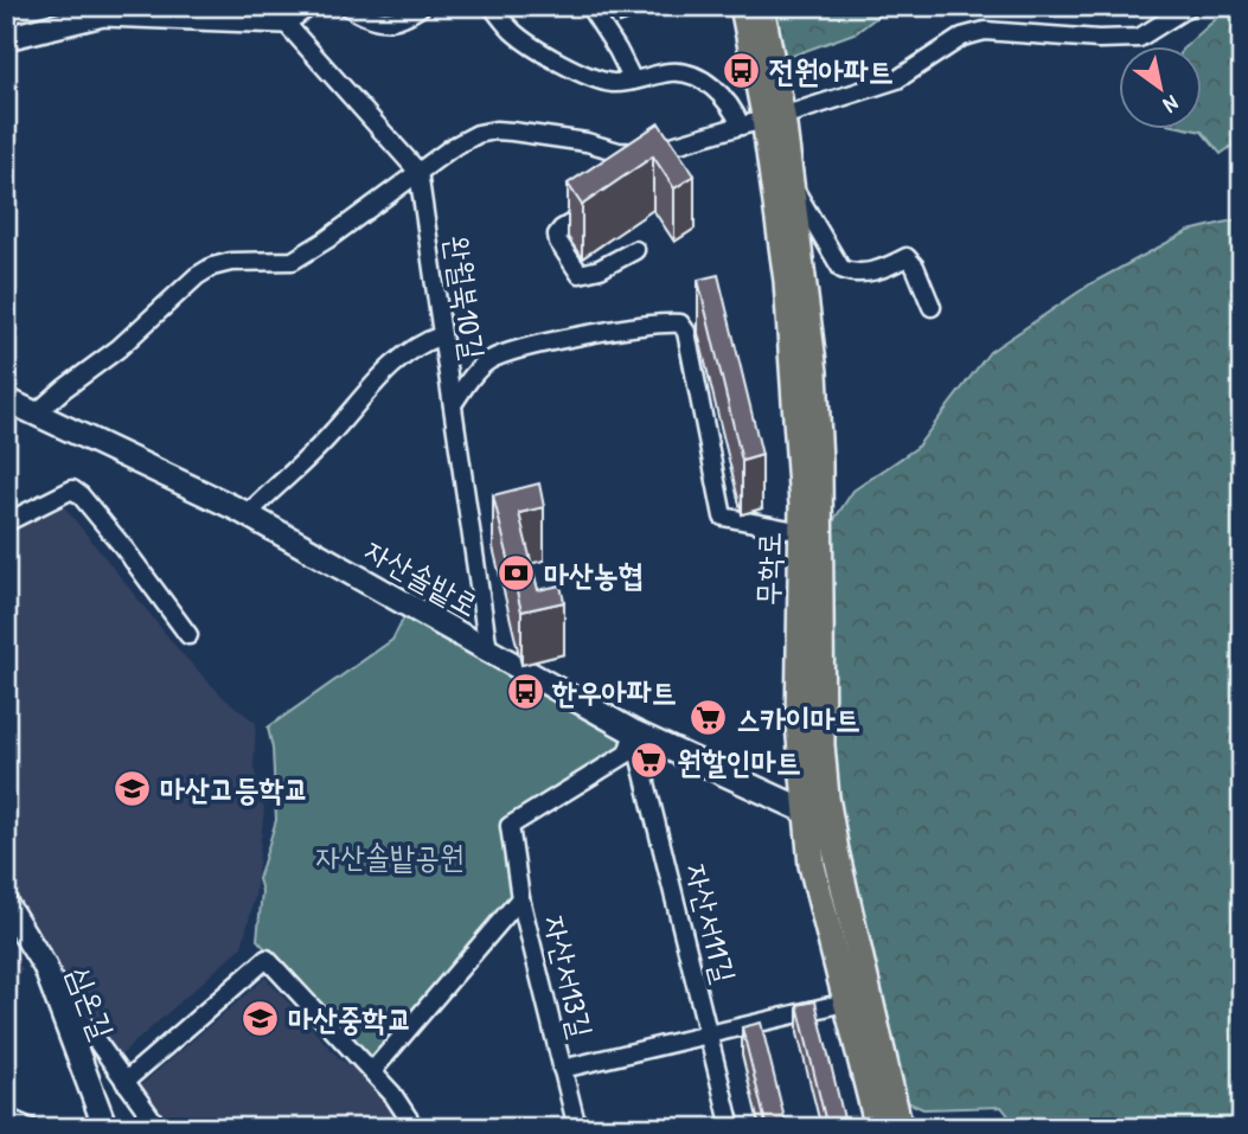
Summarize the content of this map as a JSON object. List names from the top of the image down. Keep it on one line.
{"streets":{"main road":["무학로","자산솔밭로","심온길"],"street":["완월북10길","자산서11길","자산서13길"]},"crossings":[["완월북10길","자산솔밭로"],["무학로","자산솔밭로"],["자산솔밭로","자산서11길"],["자산솔밭로","자산서13길"],["자산서11길","자산서13길"]],"parks":["자산솔밭공원"],"places":{"bus stop":["전원아파트","한우아파트"],"bank":["마산농협"],"supermarket":["스카이마트","원할인마트"],"school or university":["마산고등학교","마산중학교"]},"north":"bottom right"}
